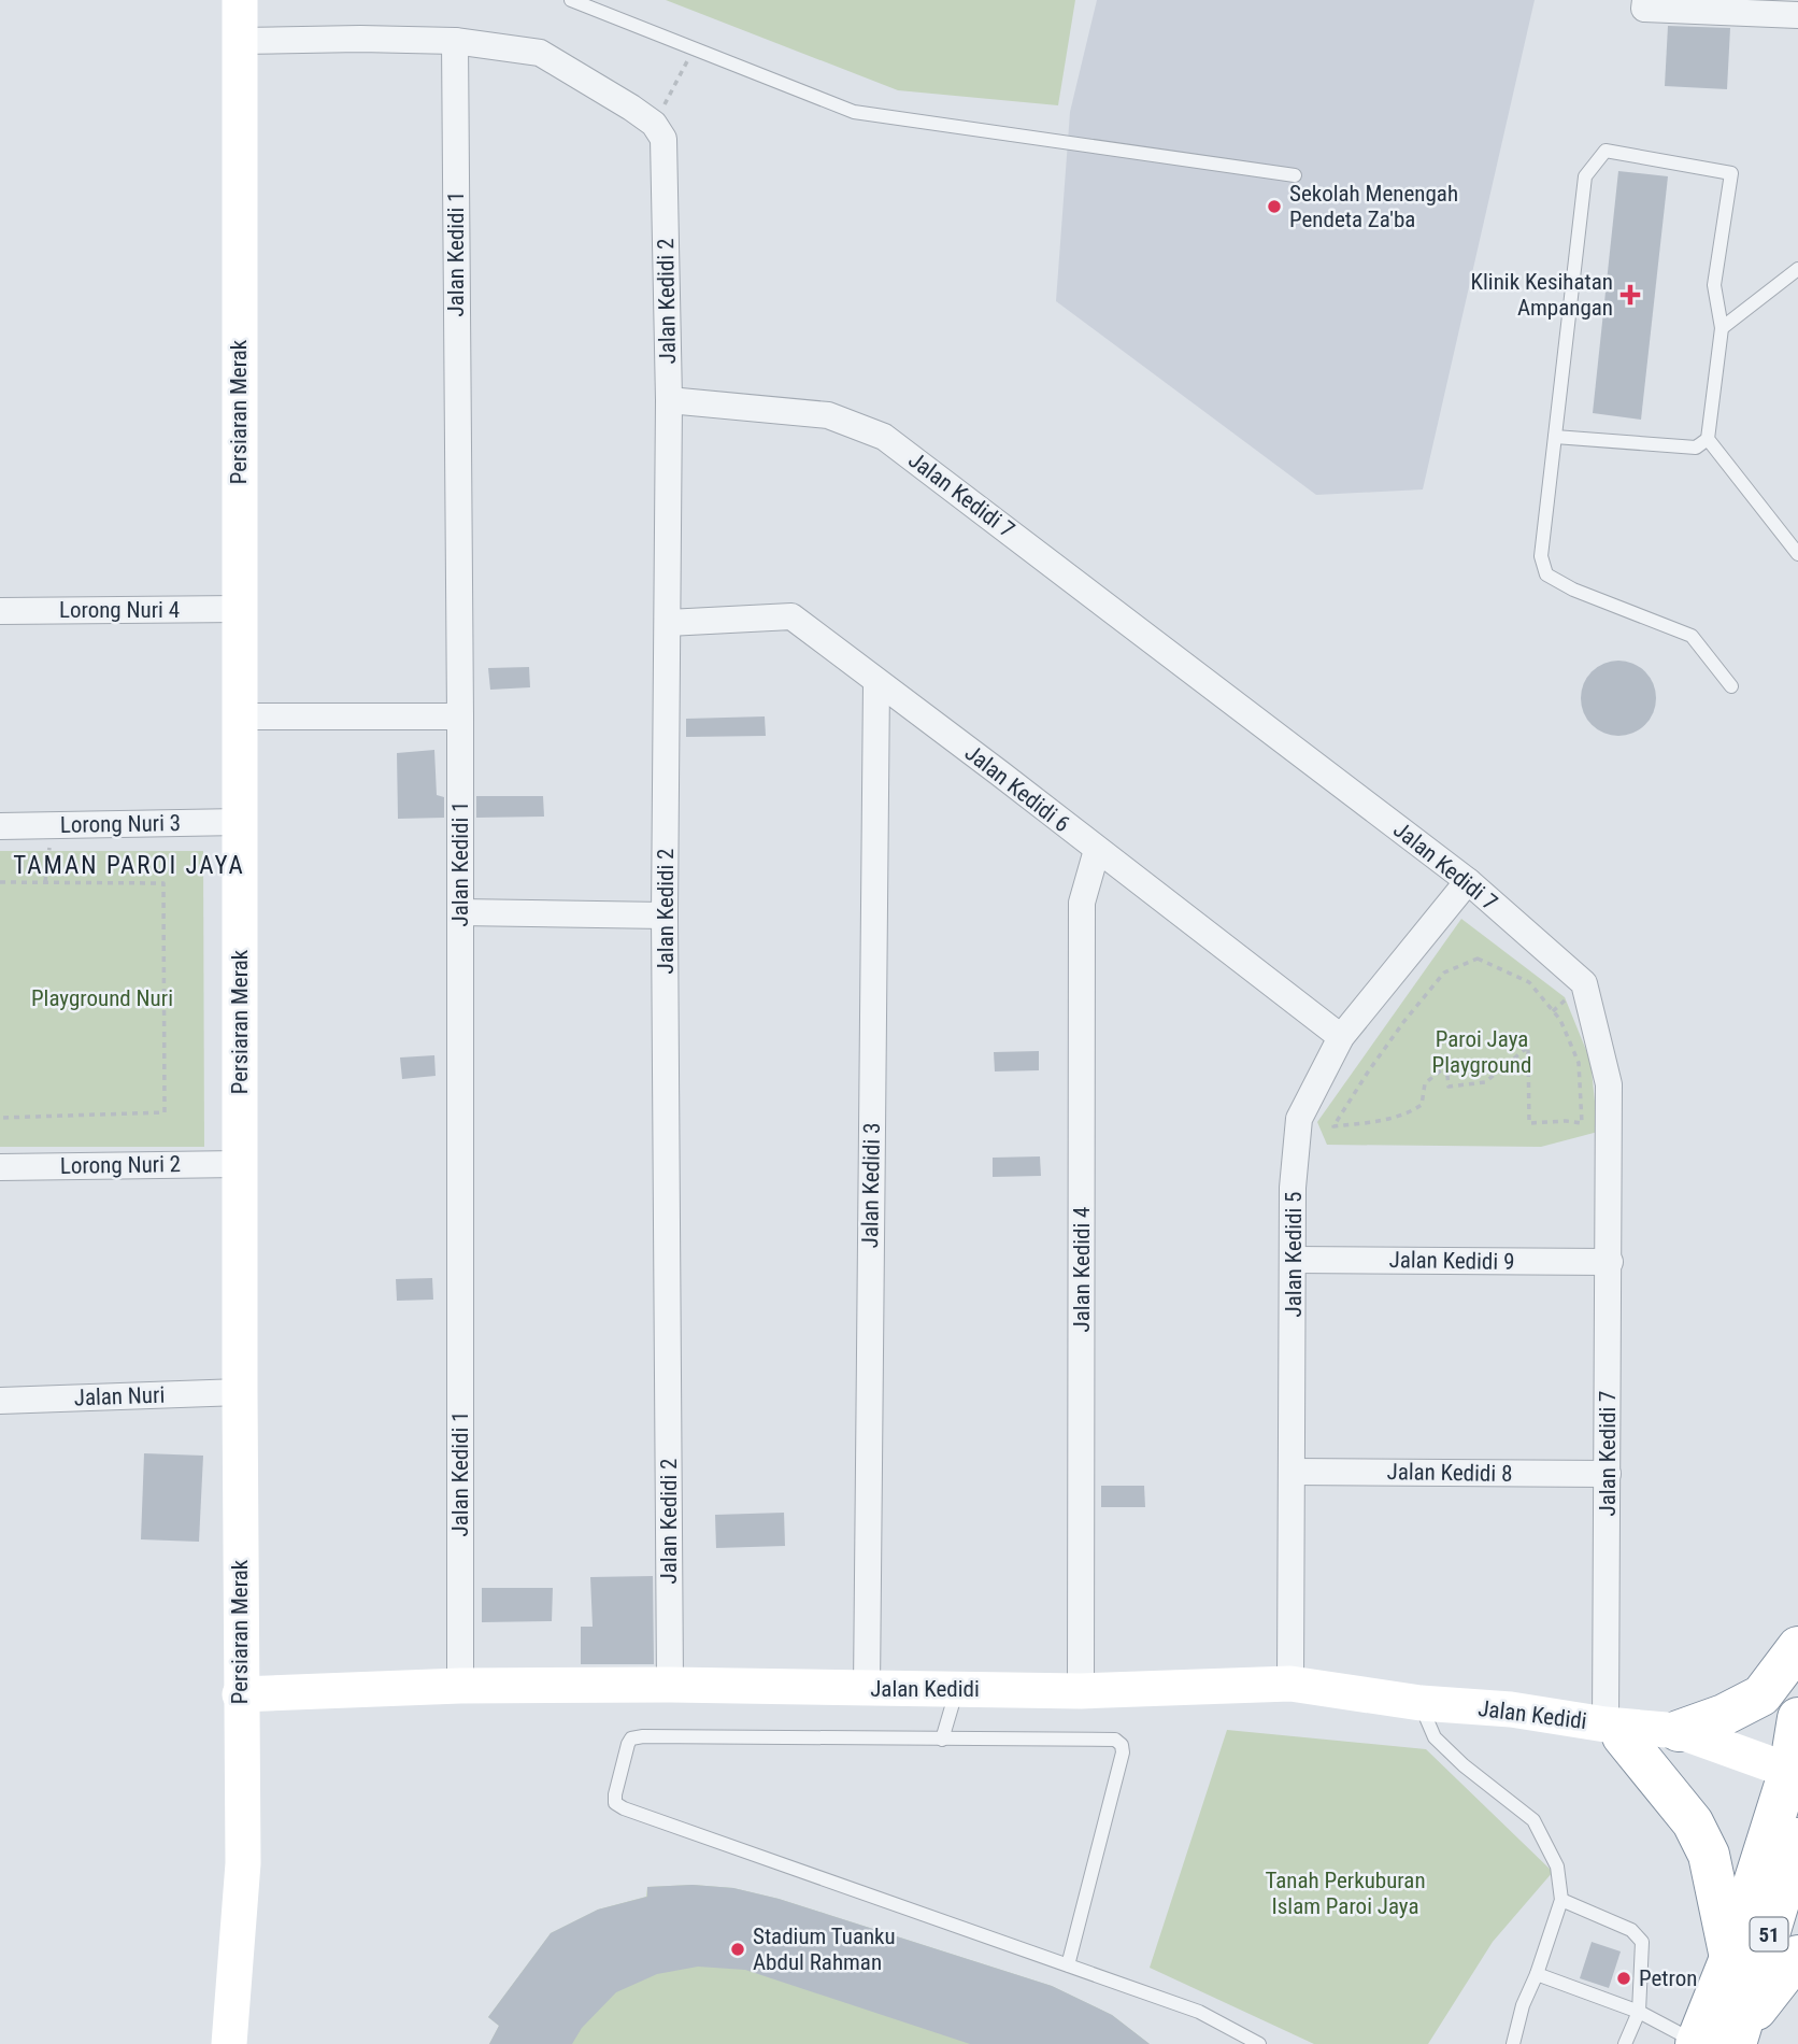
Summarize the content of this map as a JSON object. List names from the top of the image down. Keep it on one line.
{"streets":{"highway":["51"],"street":["Jalan Kedidi 1","Jalan Kedidi 2","Persiaran Merak","Jalan Kedidi 7","Lorong Nuri 4","Jalan Kedidi 6","Lorong Nuri 3","Lorong Nuri 2","Jalan Kedidi 3","Jalan Kedidi 5","Jalan Kedidi 9","Jalan Kedidi 4","Jalan Nuri","Jalan Kedidi 8","Jalan Kedidi"]},"crossings":[["Jalan Kedidi 1","Jalan Kedidi"],["Jalan Kedidi 2","Jalan Kedidi 7"],["Jalan Kedidi 2","Jalan Kedidi 6"],["Jalan Kedidi 2","Jalan Kedidi"],["Persiaran Merak","Lorong Nuri 4"],["Persiaran Merak","Lorong Nuri 3"],["Persiaran Merak","Lorong Nuri 2"],["Persiaran Merak","Jalan Nuri"],["Persiaran Merak","Jalan Kedidi"],["Jalan Kedidi 7","Jalan Kedidi 5"],["Jalan Kedidi 7","Jalan Kedidi 9"],["Jalan Kedidi 7","Jalan Kedidi 8"],["Jalan Kedidi 7","Jalan Kedidi"],["Jalan Kedidi 6","Jalan Kedidi 3"],["Jalan Kedidi 6","Jalan Kedidi 5"],["Jalan Kedidi 6","Jalan Kedidi 4"],["Jalan Kedidi 3","Jalan Kedidi"],["Jalan Kedidi 5","Jalan Kedidi 9"],["Jalan Kedidi 5","Jalan Kedidi 8"],["Jalan Kedidi 5","Jalan Kedidi"],["Jalan Kedidi 4","Jalan Kedidi"]],"districts":["TAMAN PAROI JAYA"],"parks":["Playground Nuri","Paroi Jaya Playground","Tanah Perkuburan Islam Paroi Jaya"],"places":{"other":["Sekolah Menengah Pendeta Za'ba","Stadium Tuanku Abdul Rahman","Petron"],"health":["Klinik Kesihatan Ampangan"]}}
